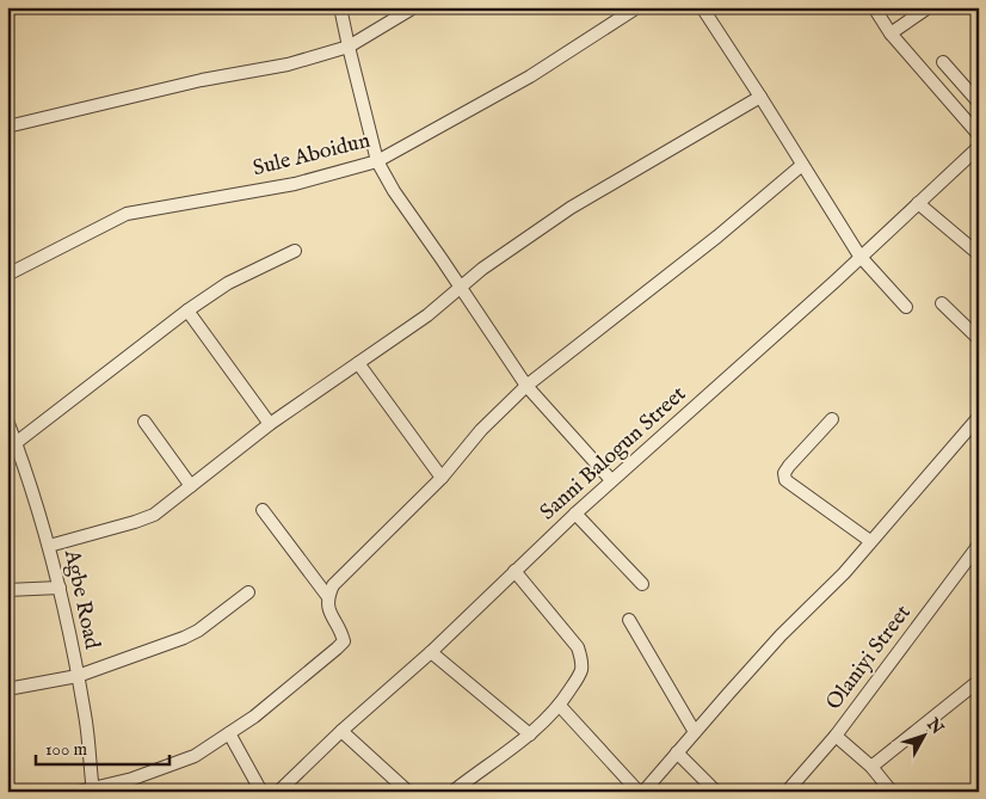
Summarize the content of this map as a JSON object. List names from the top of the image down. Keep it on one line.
{"streets":{"street":["Sule Aboidun","Sanni Balogun Street","Agbe Road","Olaniyi Street"]},"scale_bar":"100 m","north":"top right"}
